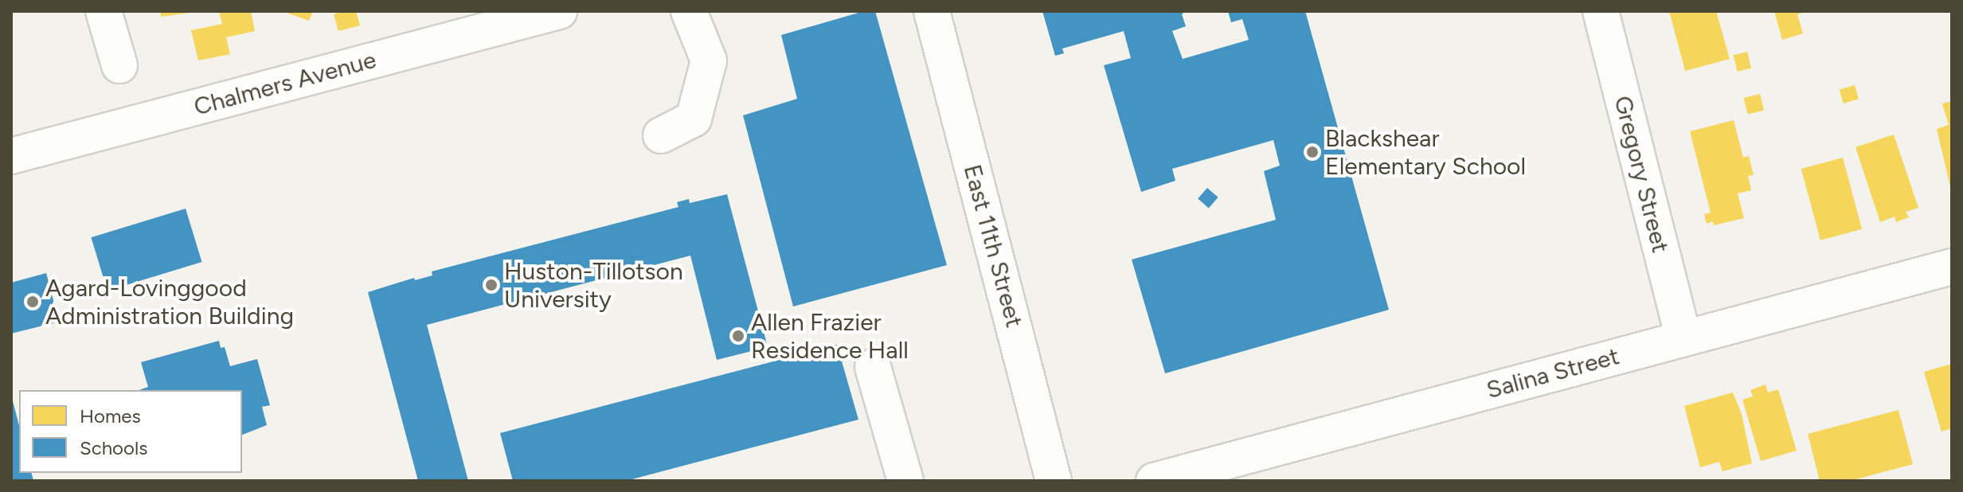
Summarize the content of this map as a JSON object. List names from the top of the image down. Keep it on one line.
{"streets":{"street":["Chalmers Avenue","Gregory Street","East 11th Street","Salina Street"]},"crossings":[["Gregory Street","Salina Street"]],"places":["Blackshear Elementary School","Huston-Tillotson University","Agard-Lovinggood Administration Building","Allen Frazier Residence Hall"],"legend":["Homes","Schools"]}
